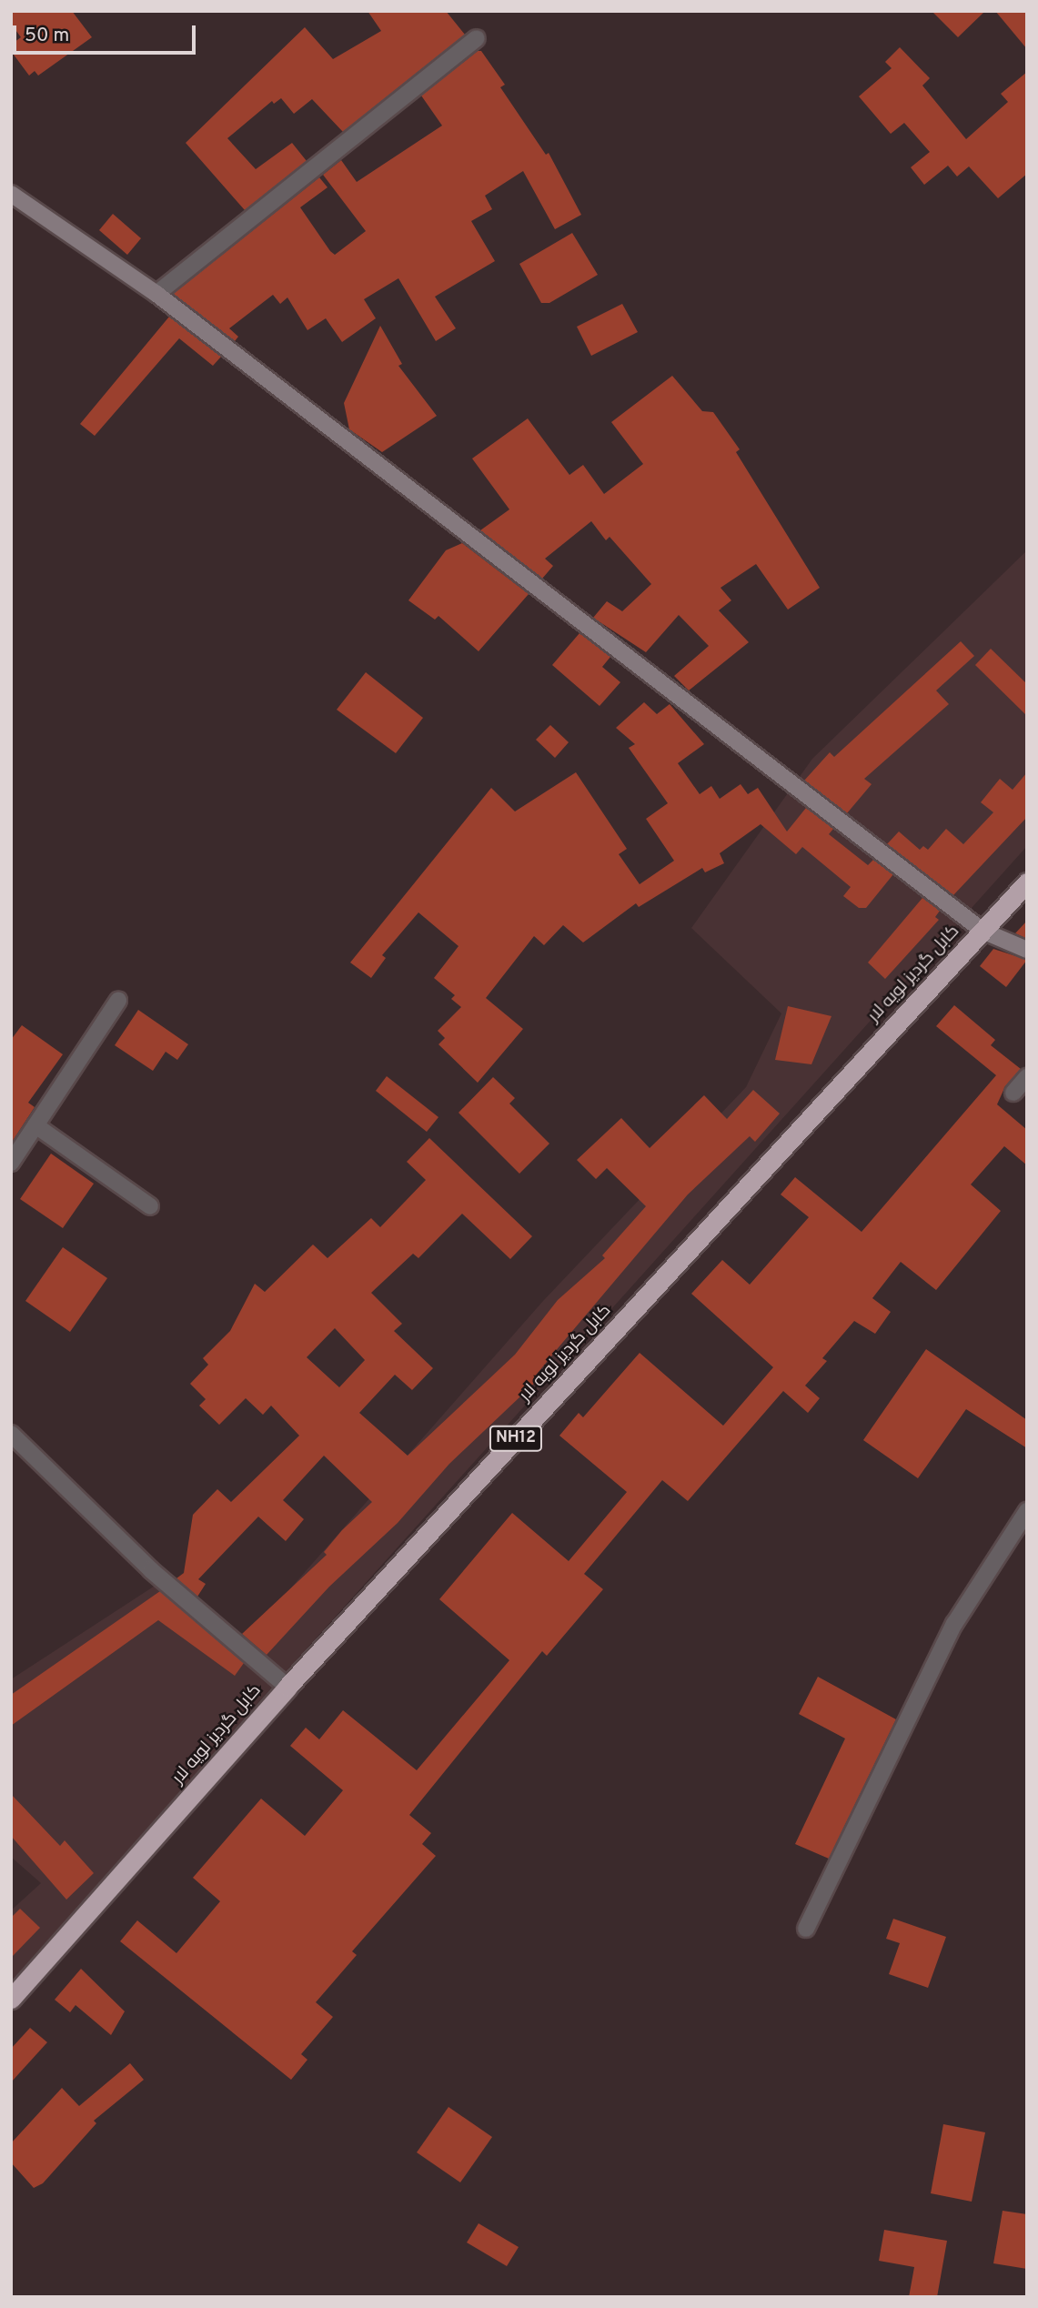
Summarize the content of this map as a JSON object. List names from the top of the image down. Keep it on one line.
{"streets":{"highway":["کابل گردیز لویه لار","NH12"]},"scale_bar":"50 m"}
